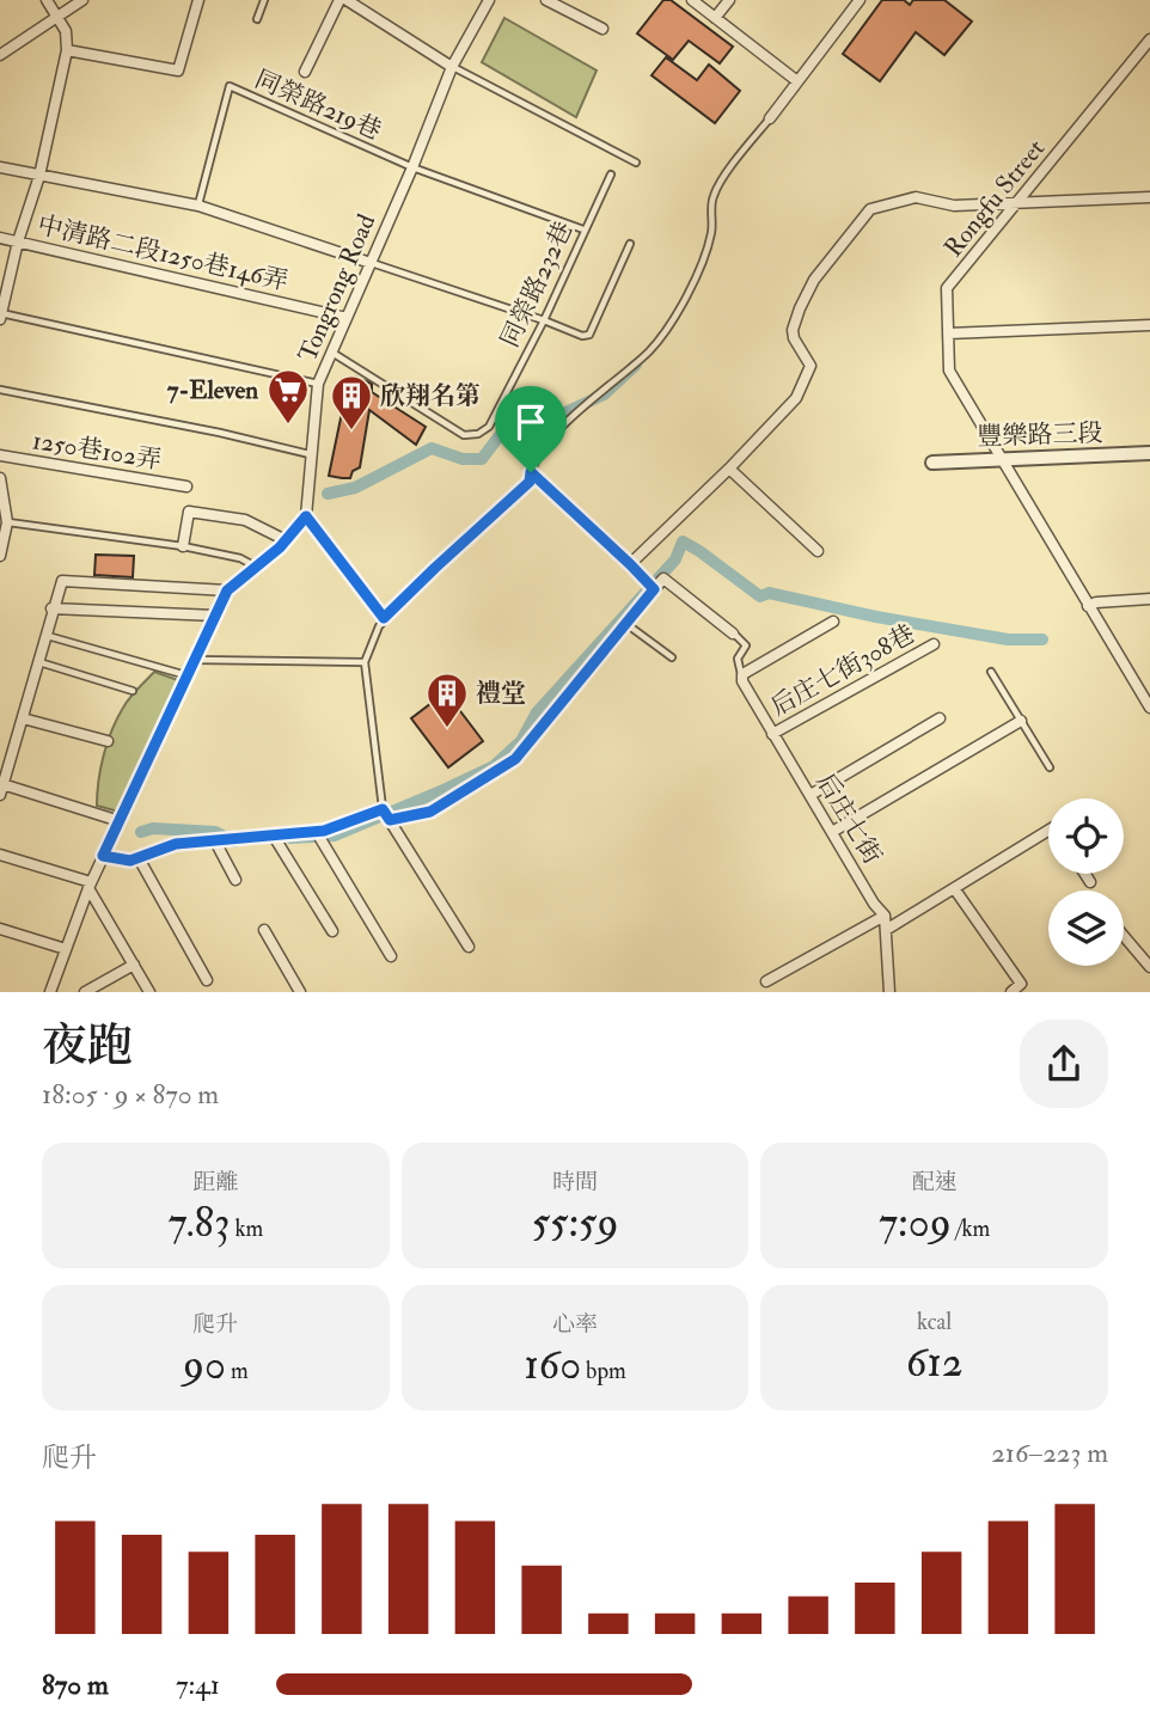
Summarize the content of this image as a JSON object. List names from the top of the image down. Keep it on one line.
{"streets":{"street":["Rongfu Street","中清路二段1250巷146弄","Tongrong Road","豐樂路三段","1250巷102弄","后庄七街308巷","后庄七街"],"lane":["同榮路219巷","同榮路232巷"]},"crossings":[["同榮路219巷","Tongrong Road"],["Rongfu Street","豐樂路三段"],["中清路二段1250巷146弄","Tongrong Road"],["同榮路232巷","Tongrong Road"],["后庄七街308巷","后庄七街"]],"places":{"supermarket":["7-Eleven"],"building":["欣翔名第","禮堂"]},"page":{"heading":["夜跑","18:05 · 9 × 870 m"],"stats":[["距離","7.83 km"],["時間","55:59"],["配速","7:09 /km"],["爬升","90 m"],["心率","160 bpm"],["kcal","612"]],"chart":["爬升","216–223 m"],"list":[{"name":"870 m","note":"7:41"}]}}
